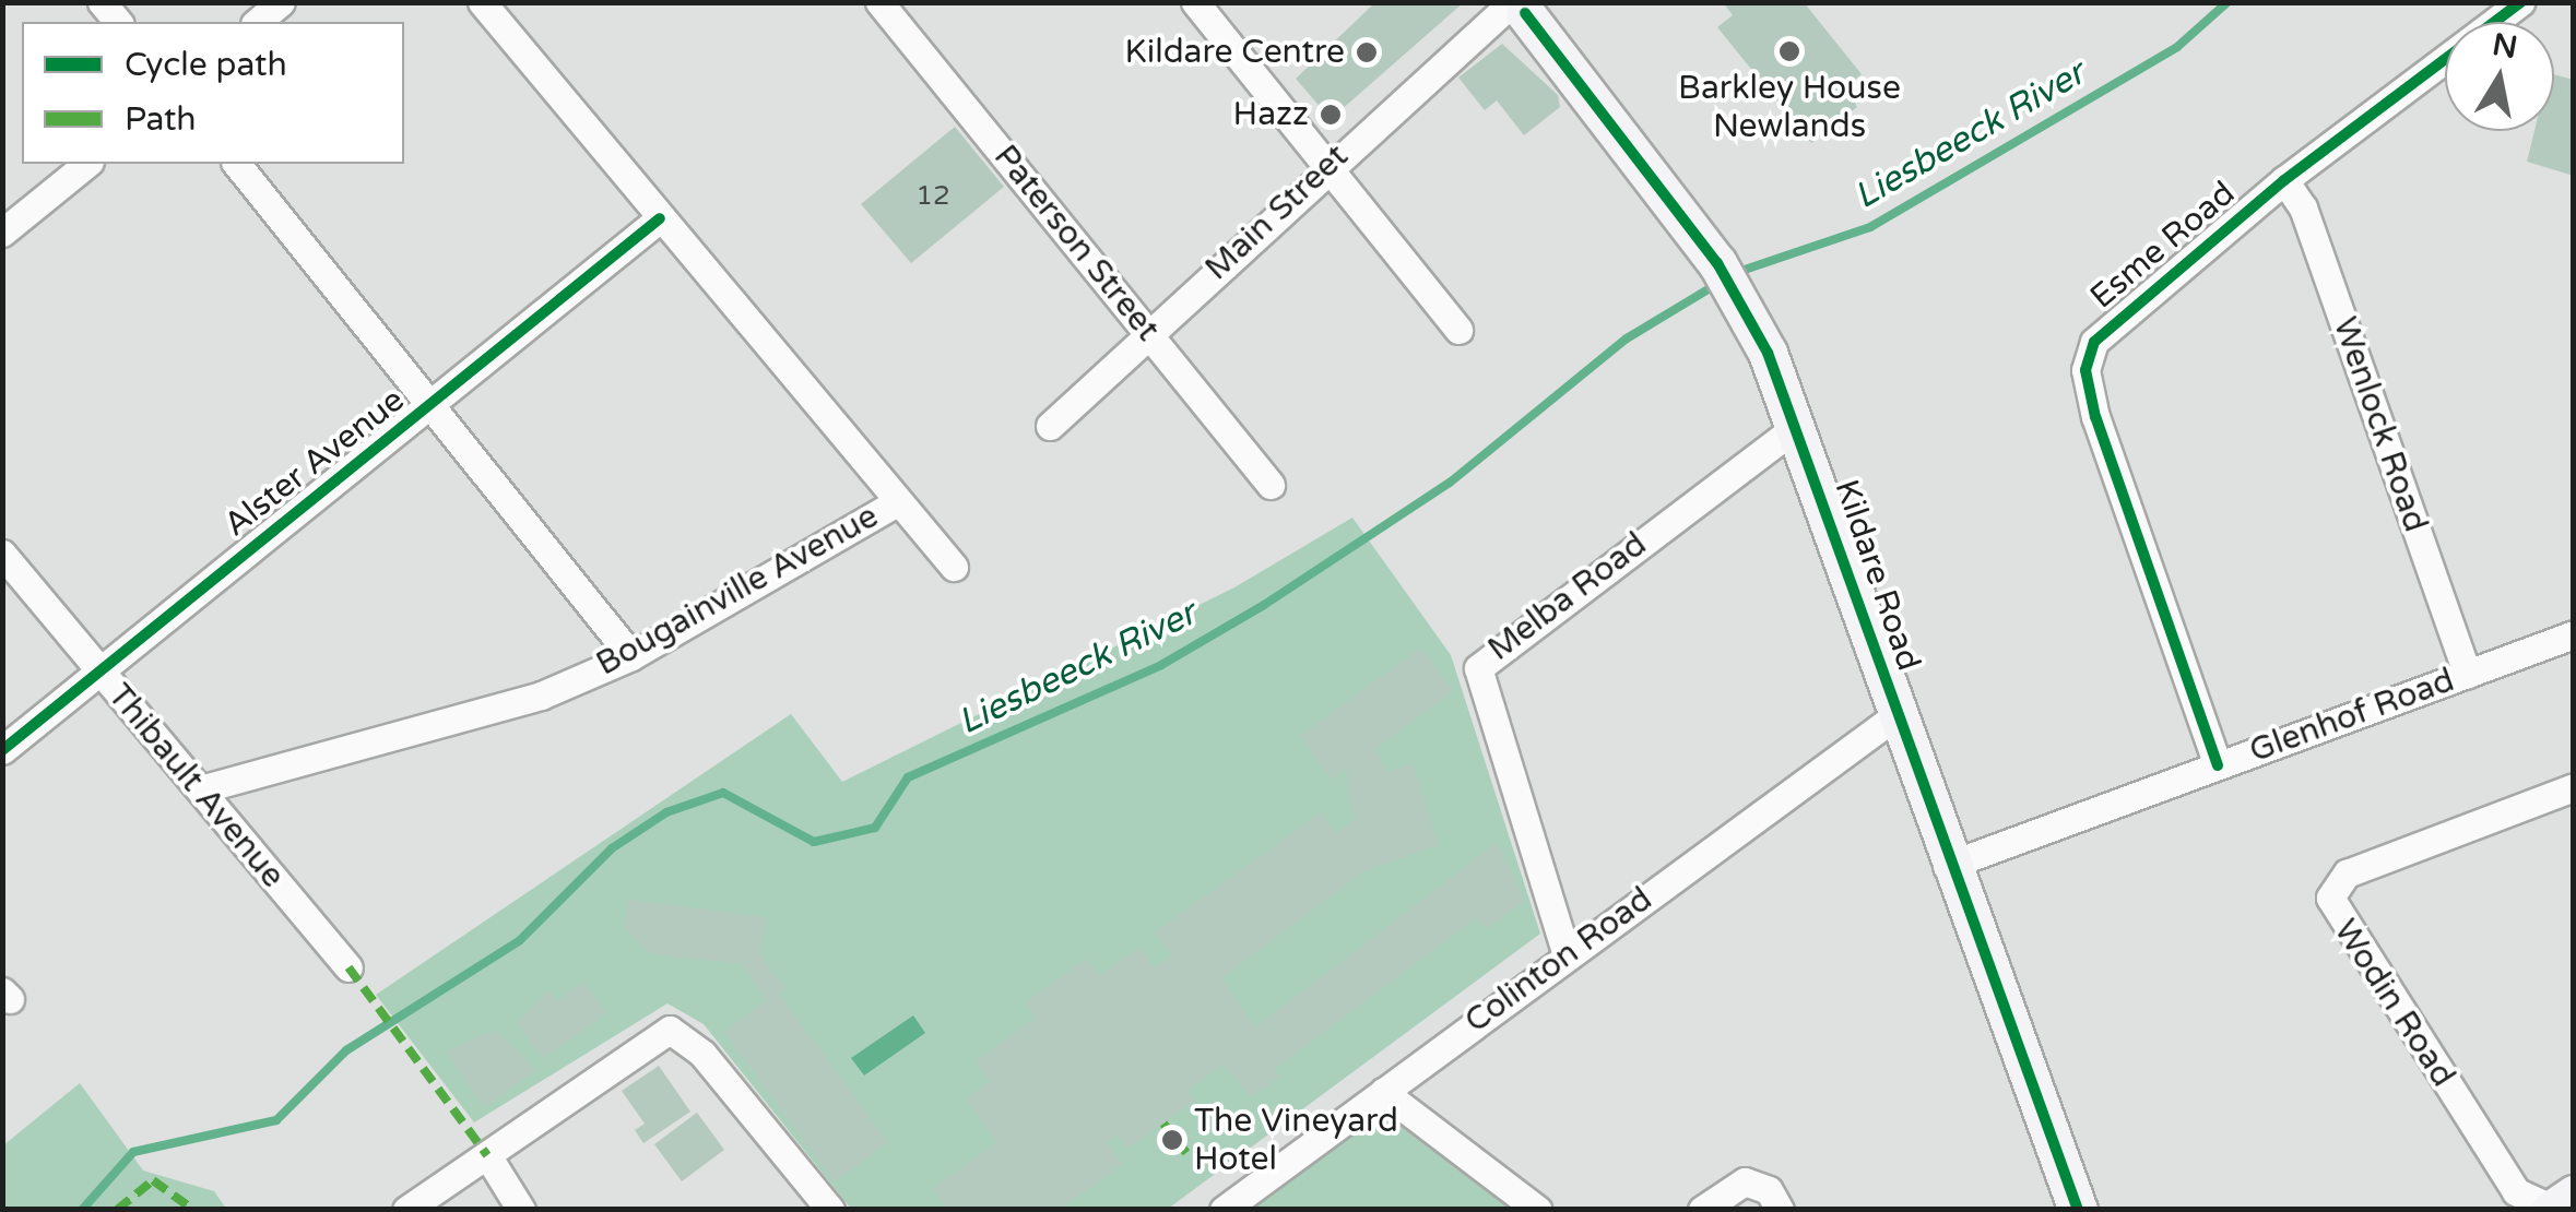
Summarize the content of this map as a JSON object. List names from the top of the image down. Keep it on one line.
{"streets":{"street":["Main Street","Paterson Street","Esme Road","Wenlock Road","Alster Avenue","Kildare Road","Bougainville Avenue","Melba Road","Glenhof Road","Thibault Avenue","Colinton Road","Wodin Road"]},"crossings":[["Main Street","Paterson Street"],["Main Street","Kildare Road"],["Esme Road","Wenlock Road"],["Esme Road","Glenhof Road"],["Wenlock Road","Glenhof Road"],["Alster Avenue","Thibault Avenue"],["Kildare Road","Melba Road"],["Kildare Road","Glenhof Road"],["Kildare Road","Colinton Road"],["Bougainville Avenue","Thibault Avenue"],["Melba Road","Colinton Road"]],"water":["Liesbeeck River"],"places":["Barkley House Newlands","Kildare Centre","Hazz","The Vineyard Hotel"],"house_numbers":["12"],"legend":["Cycle path","Path"],"north":"top"}
